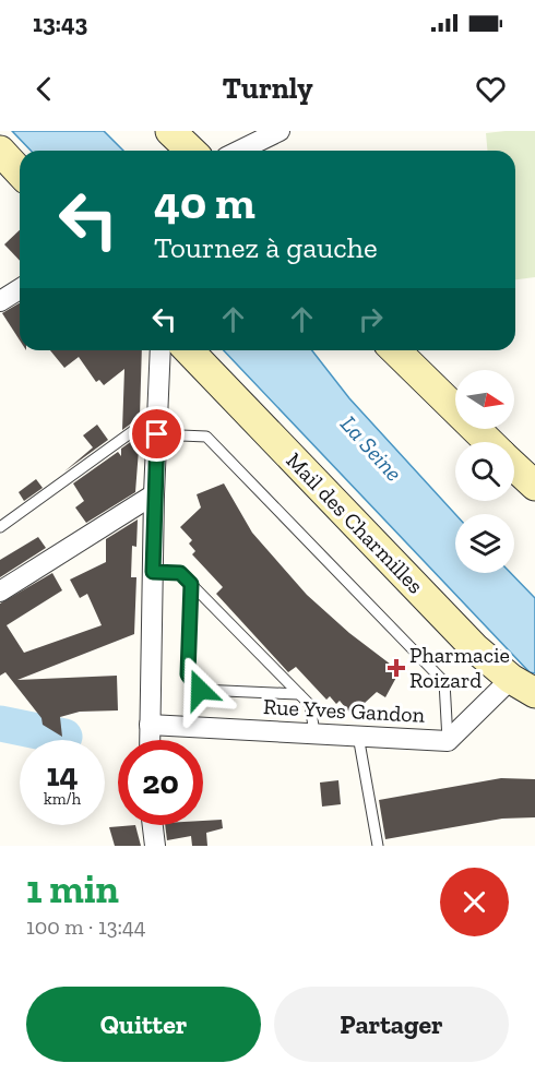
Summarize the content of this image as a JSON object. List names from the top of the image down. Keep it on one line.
{"streets":{"main road":["Mail des Charmilles"],"street":["Rue Yves Gandon"]},"crossings":[["Mail des Charmilles","Rue Yves Gandon"]],"water":["La Seine"],"places":{"health":["Pharmacie Roizard"]},"north":"right","page":{"status":"13:43","header":"Turnly","turn":["40 m","Tournez à gauche"],"speed":"14 km/h","limit":"20","heading":["1 min","100 m · 13:44"],"buttons":["Quitter","Partager"]}}
